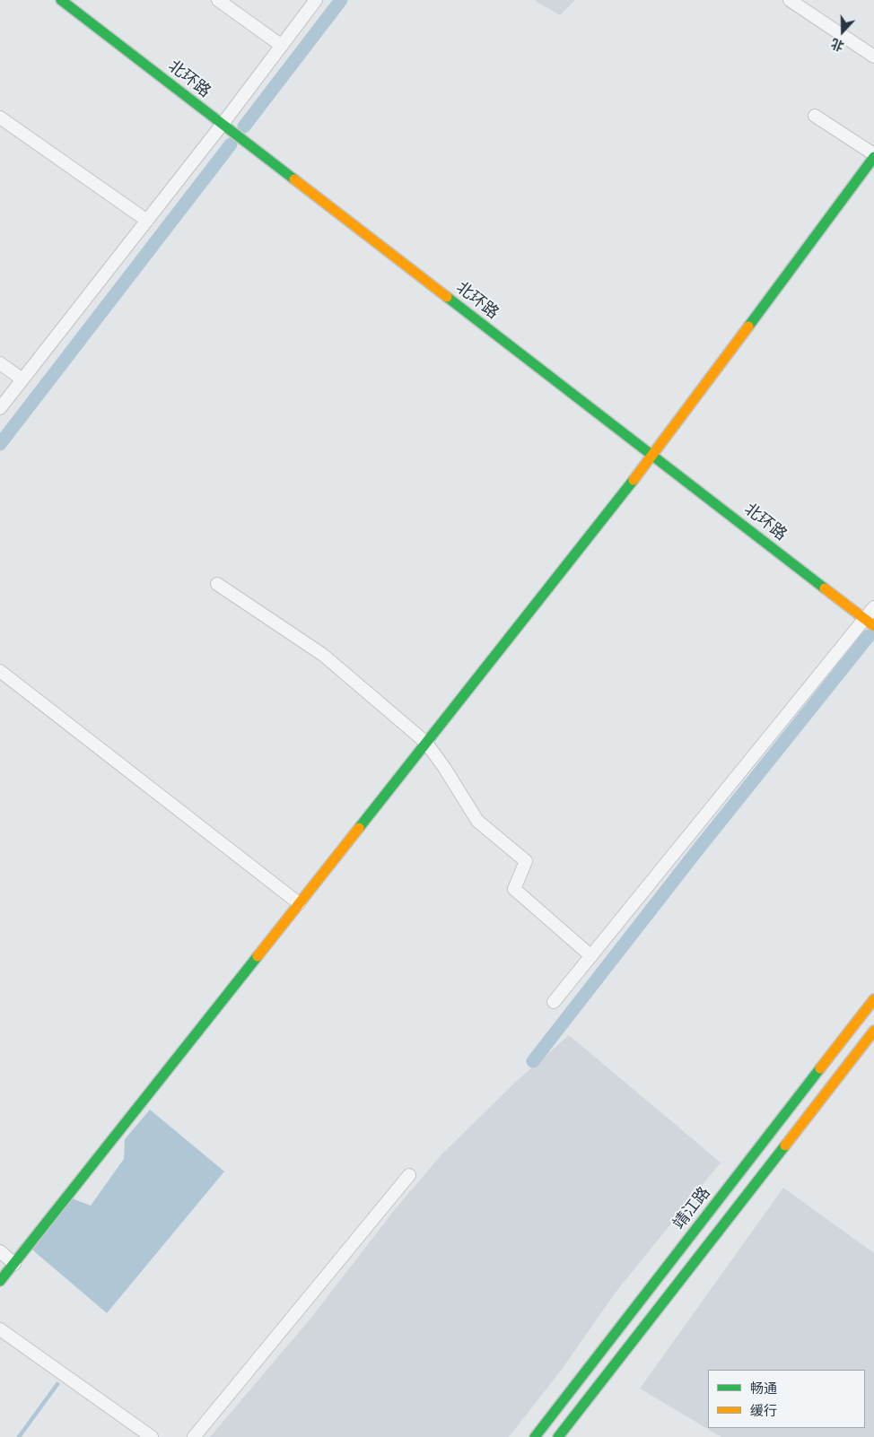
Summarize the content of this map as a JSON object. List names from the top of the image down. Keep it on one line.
{"streets":{"main road":["北环路","靖江路"]},"legend":["畅通","缓行"],"north":"bottom"}
